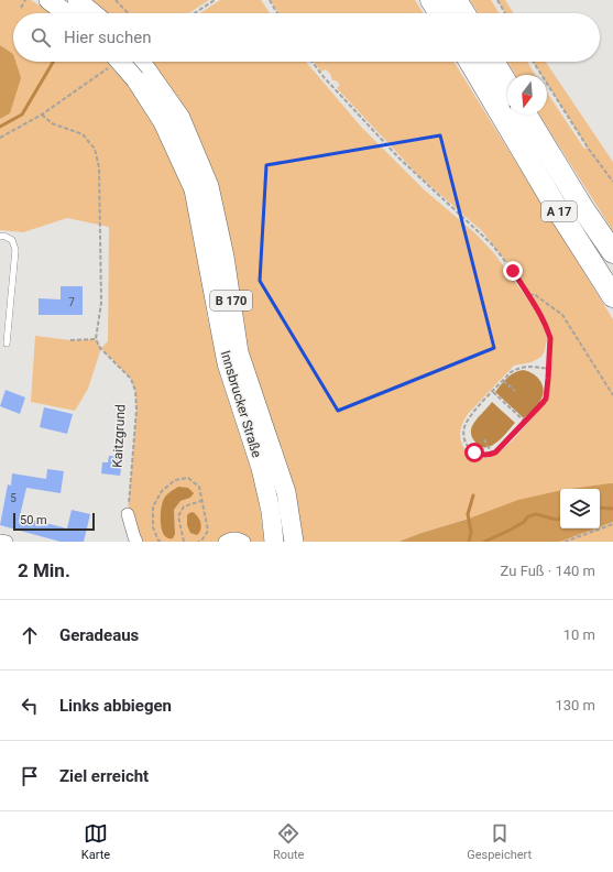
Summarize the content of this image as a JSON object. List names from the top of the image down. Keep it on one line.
{"streets":{"highway":["A 17"],"main road":["B 170","Innsbrucker Straße"],"path":["Kaitzgrund"]},"house_numbers":["7","5"],"scale_bar":"50 m","north":"bottom","page":{"search":"Hier suchen","scale":"50 m","heading":["2 Min.","Zu Fuß · 140 m"],"list":[["Geradeaus","10 m"],["Links abbiegen","130 m"],"Ziel erreicht"],"nav":["Karte","Route","Gespeichert"]}}
